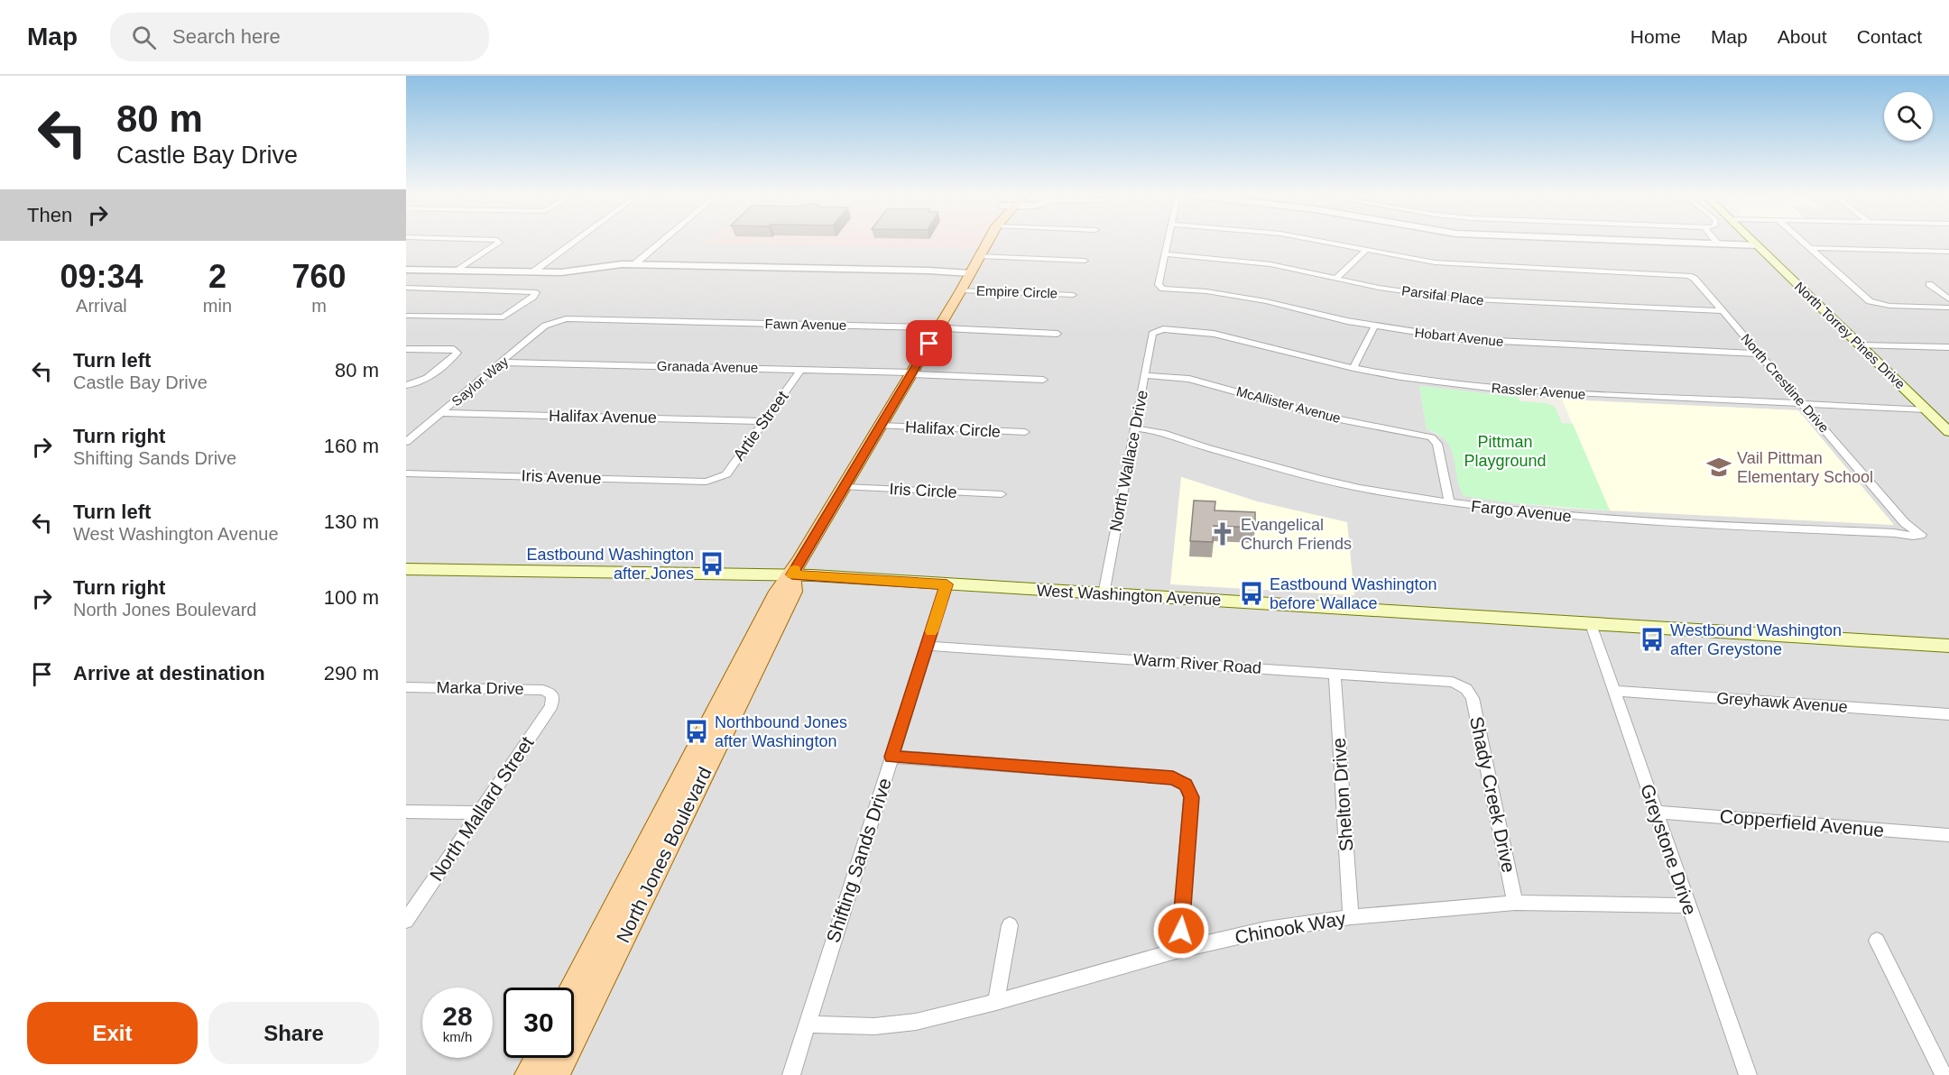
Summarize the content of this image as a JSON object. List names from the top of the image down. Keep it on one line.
{"streets":{"main road":["North Torrey Pines Drive","West Washington Avenue","North Jones Boulevard"],"street":["Empire Circle","Parsifal Place","Fawn Avenue","Hobart Avenue","Granada Avenue","Saylor Way","North Crestline Drive","Rassler Avenue","McAllister Avenue","Halifax Avenue","Artie Street","Halifax Circle","North Wallace Drive","Iris Avenue","Iris Circle","Fargo Avenue","Warm River Road","Marka Drive","Greyhawk Avenue","Shelton Drive","Shady Creek Drive","North Mallard Street","Copperfield Avenue","Greystone Drive","Shifting Sands Drive","Chinook Way"]},"crossings":[["Empire Circle","North Jones Boulevard"],["Parsifal Place","Hobart Avenue"],["Parsifal Place","North Crestline Drive"],["Fawn Avenue","Saylor Way"],["Fawn Avenue","North Jones Boulevard"],["North Torrey Pines Drive","Rassler Avenue"],["Hobart Avenue","North Crestline Drive"],["Granada Avenue","Saylor Way"],["Granada Avenue","Artie Street"],["Granada Avenue","North Jones Boulevard"],["Saylor Way","Halifax Avenue"],["North Crestline Drive","Rassler Avenue"],["North Crestline Drive","Fargo Avenue"],["Rassler Avenue","North Wallace Drive"],["McAllister Avenue","North Wallace Drive"],["McAllister Avenue","Fargo Avenue"],["Halifax Avenue","Artie Street"],["Artie Street","Iris Avenue"],["Halifax Circle","North Jones Boulevard"],["North Wallace Drive","Fargo Avenue"],["North Wallace Drive","West Washington Avenue"],["Iris Circle","North Jones Boulevard"],["West Washington Avenue","Greystone Drive"],["West Washington Avenue","North Jones Boulevard"],["West Washington Avenue","Shifting Sands Drive"],["Warm River Road","Shelton Drive"],["Warm River Road","Shady Creek Drive"],["Warm River Road","Shifting Sands Drive"],["Marka Drive","North Mallard Street"],["Greyhawk Avenue","Greystone Drive"],["Shelton Drive","Chinook Way"],["Shady Creek Drive","Chinook Way"],["Copperfield Avenue","Greystone Drive"],["Greystone Drive","Chinook Way"],["Shifting Sands Drive","Chinook Way"]],"parks":["Pittman Playground"],"places":{"school or university":["Vail Pittman Elementary School"],"church":["Evangelical Church Friends"],"bus stop":["Eastbound Washington after Jones","Eastbound Washington before Wallace","Westbound Washington after Greystone","Northbound Jones after Washington"]},"page":{"header":"Map","search":"Search here","nav":["Home","Map","About","Contact"],"turn":["80 m","Castle Bay Drive"],"then":"Then","eta":["09:34","Arrival","2","min","760","m"],"list":[{"name":"Turn left","note":"Castle Bay Drive","value":"80 m"},{"name":"Turn right","note":"Shifting Sands Drive","value":"160 m"},{"name":"Turn left","note":"West Washington Avenue","value":"130 m"},{"name":"Turn right","note":"North Jones Boulevard","value":"100 m"},{"name":"Arrive at destination","value":"290 m"}],"speed":"28 km/h","limit":"30","buttons":["Exit","Share"]}}
